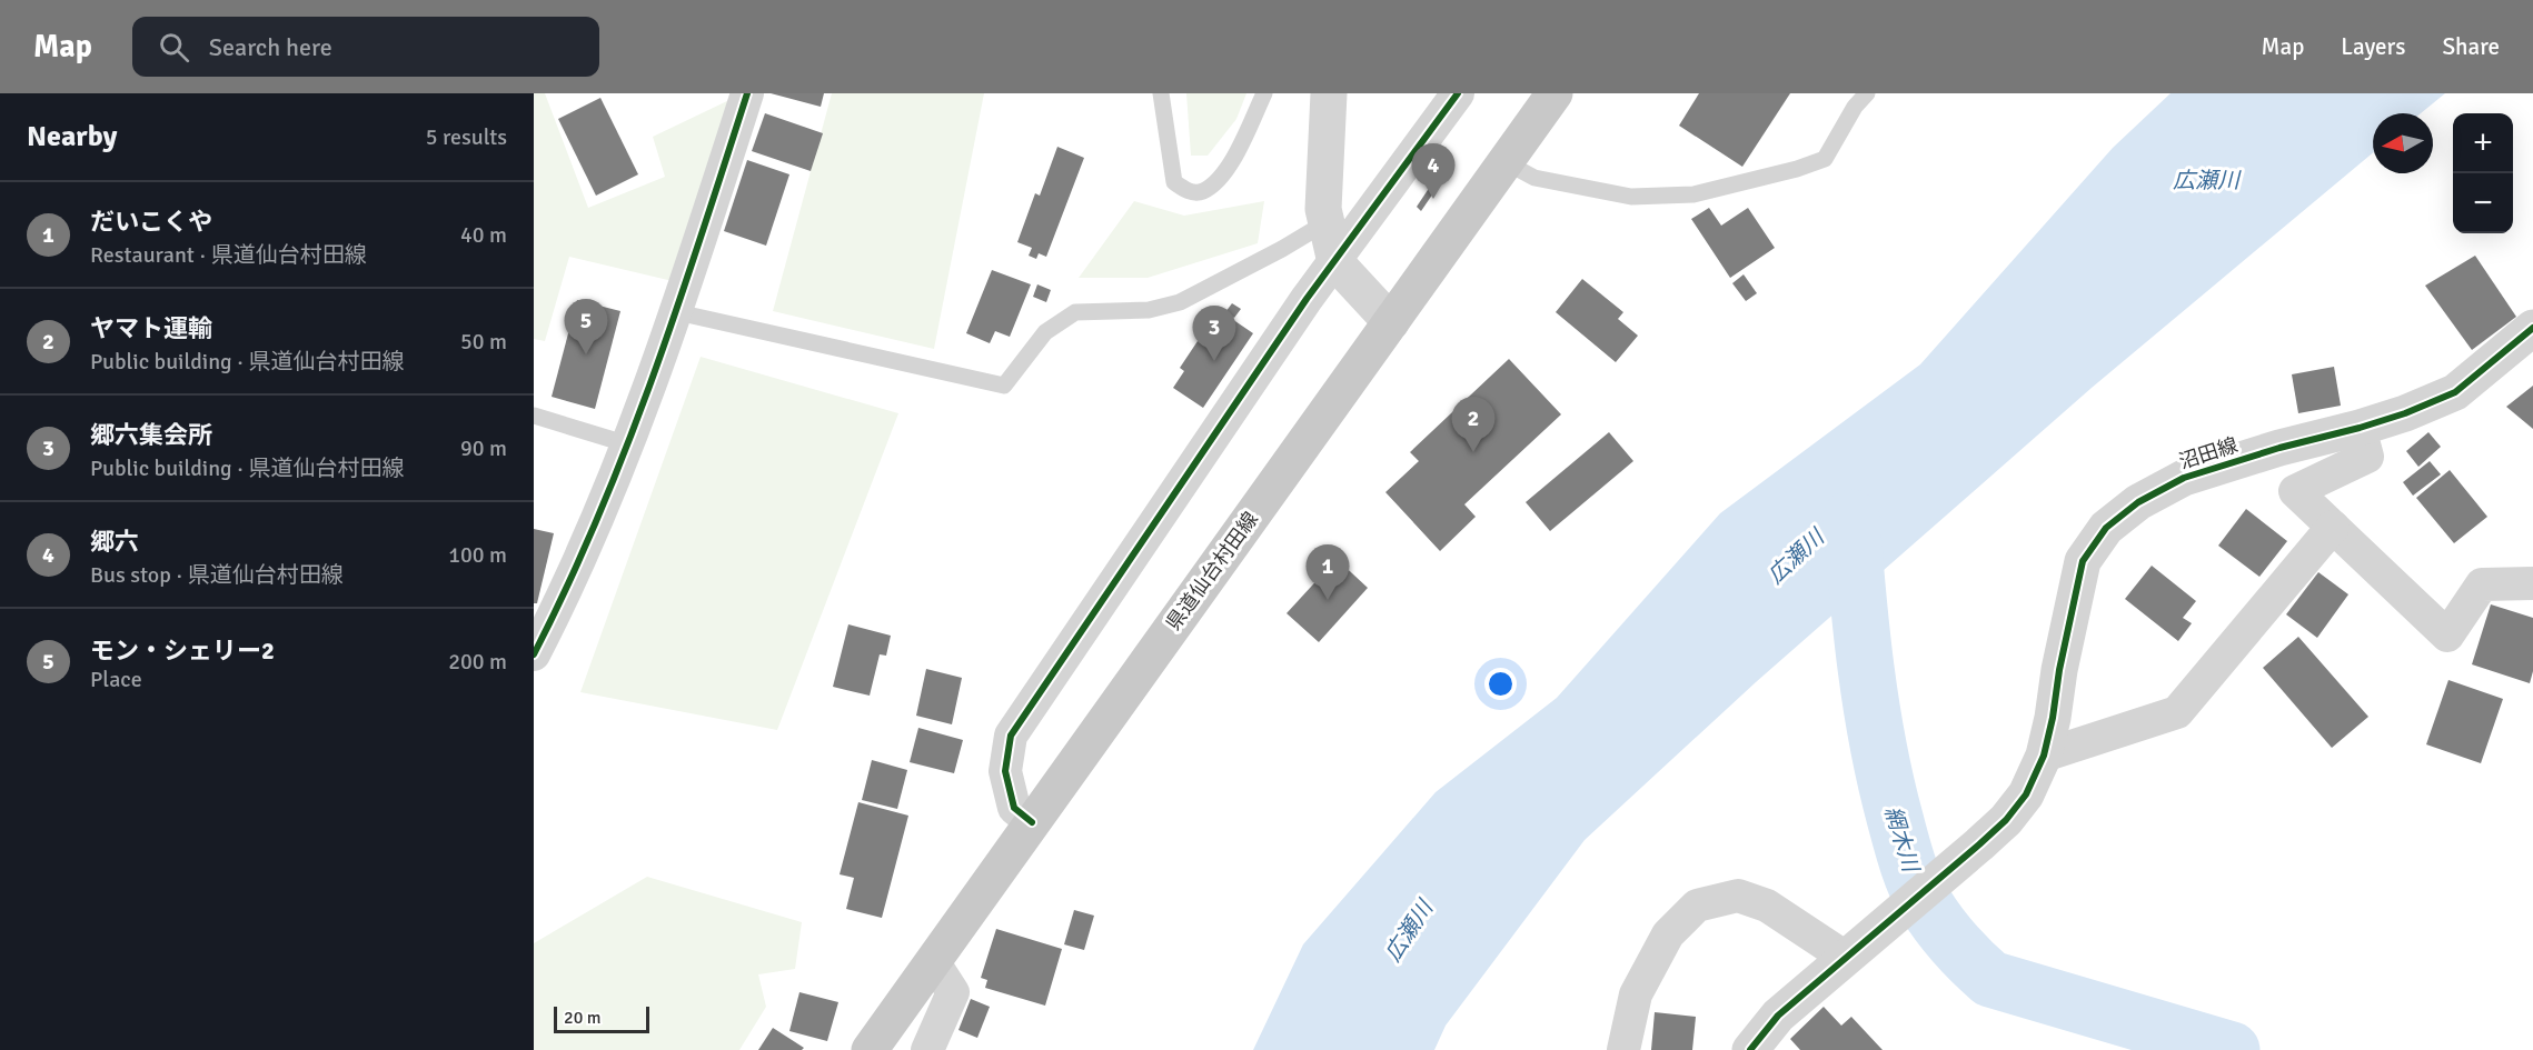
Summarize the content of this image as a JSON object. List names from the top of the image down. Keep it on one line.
{"streets":{"main road":["県道仙台村田線"],"street":["沼田線"]},"water":["広瀬川","網木川"],"scale_bar":"20 m","north":"left","page":{"header":"Map","search":"Search here","nav":["Map","Layers","Share"],"heading":["Nearby","5 results"],"map_buttons":["+","−"],"pins":["4","5","3","2","1"],"list":[{"mark":"1","name":"だいこくや","note":"Restaurant · 県道仙台村田線","value":"40 m"},{"mark":"2","name":"ヤマト運輸","note":"Public building · 県道仙台村田線","value":"50 m"},{"mark":"3","name":"郷六集会所","note":"Public building · 県道仙台村田線","value":"90 m"},{"mark":"4","name":"郷六","note":"Bus stop · 県道仙台村田線","value":"100 m"},{"mark":"5","name":"モン・シェリー2","note":"Place","value":"200 m"}],"scale":"20 m"}}
